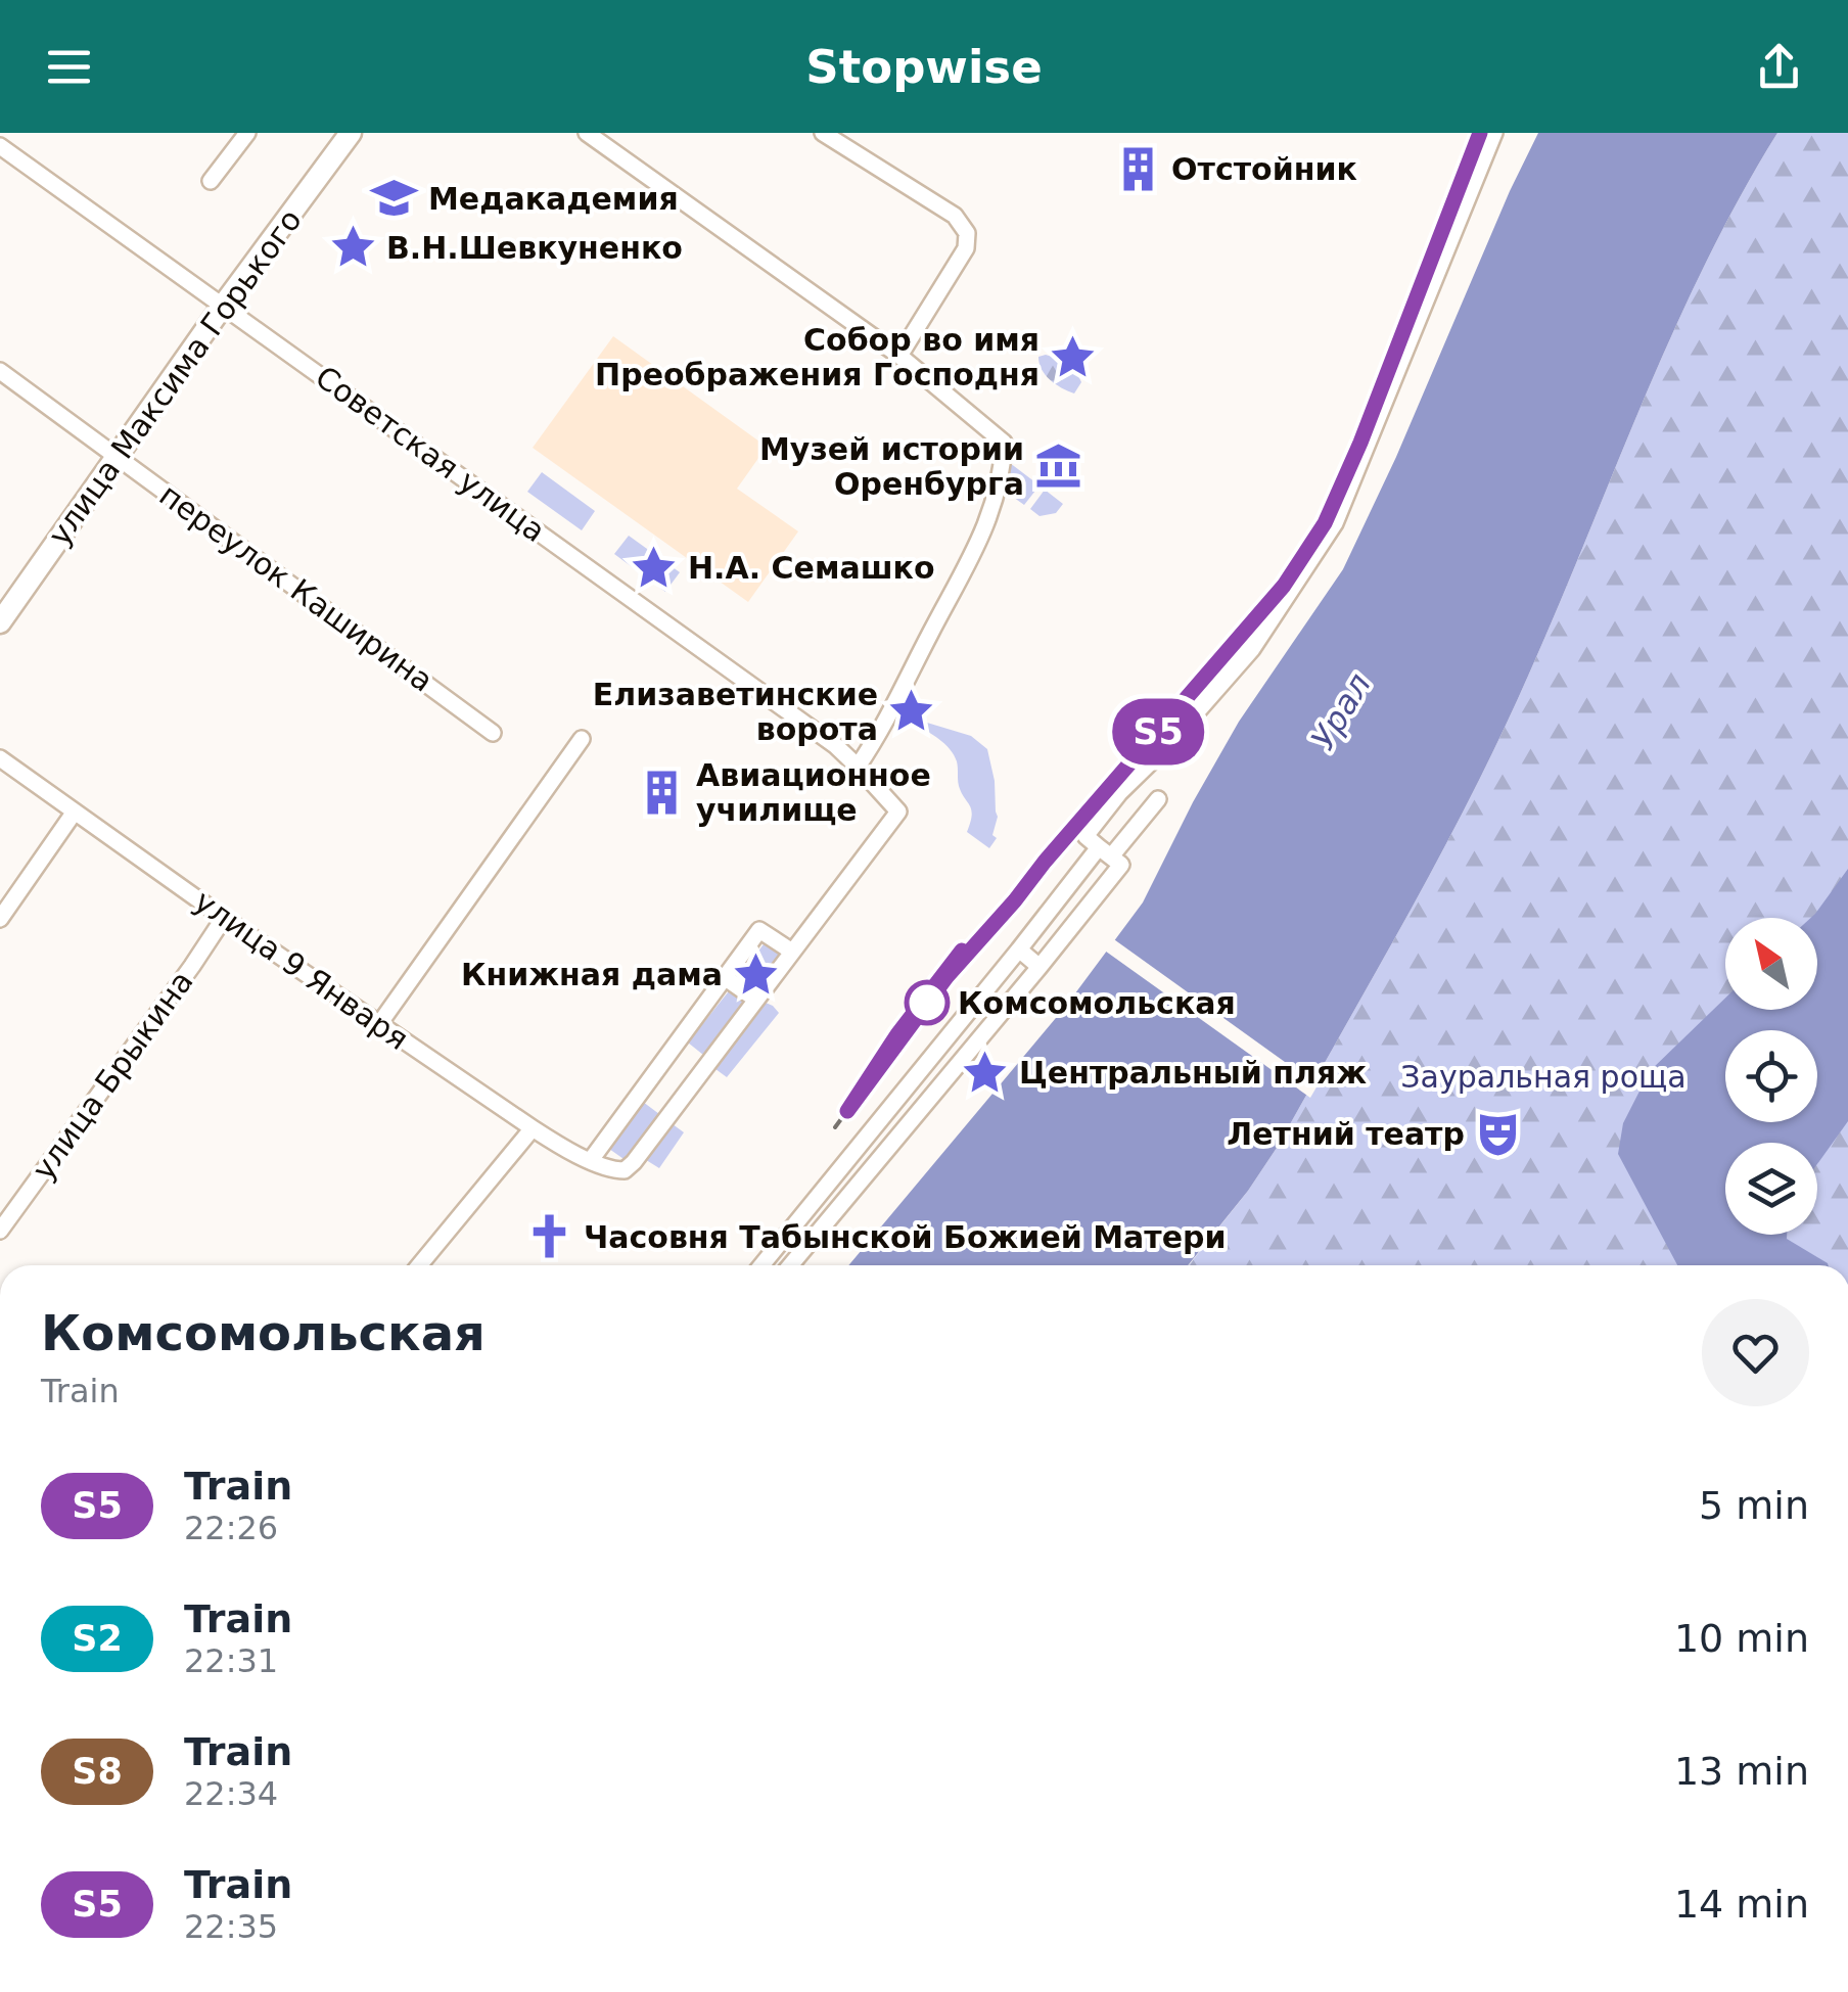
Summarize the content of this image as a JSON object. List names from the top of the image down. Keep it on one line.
{"streets":{"main road":["улица Максима Горького"],"street":["Советская улица","переулок Каширина","улица 9 Января","улица Брыкина"]},"crossings":[["улица Максима Горького","Советская улица"],["улица Максима Горького","переулок Каширина"],["улица 9 Января","улица Брыкина"]],"water":["Урал"],"parks":["Зауральная роща"],"places":{"building":["Отстойник","Авиационное училище"],"school or university":["Медакадемия"],"place":["В.Н.Шевкуненко","Собор во имя Преображения Господня","Н.А. Семашко","Елизаветинские ворота","Книжная дама","Центральный пляж"],"museum":["Музей истории Оренбурга"],"other":["Комсомольская"],"theatre":["Летний театр"],"church":["Часовня Табынской Божией Матери"]},"north":"top left","page":{"header":"Stopwise","on_map":"S5","heading":["Комсомольская","Train"],"list":[{"mark":"S5","name":"Train","note":"22:26","value":"5 min"},{"mark":"S2","name":"Train","note":"22:31","value":"10 min"},{"mark":"S8","name":"Train","note":"22:34","value":"13 min"},{"mark":"S5","name":"Train","note":"22:35","value":"14 min"}]}}
